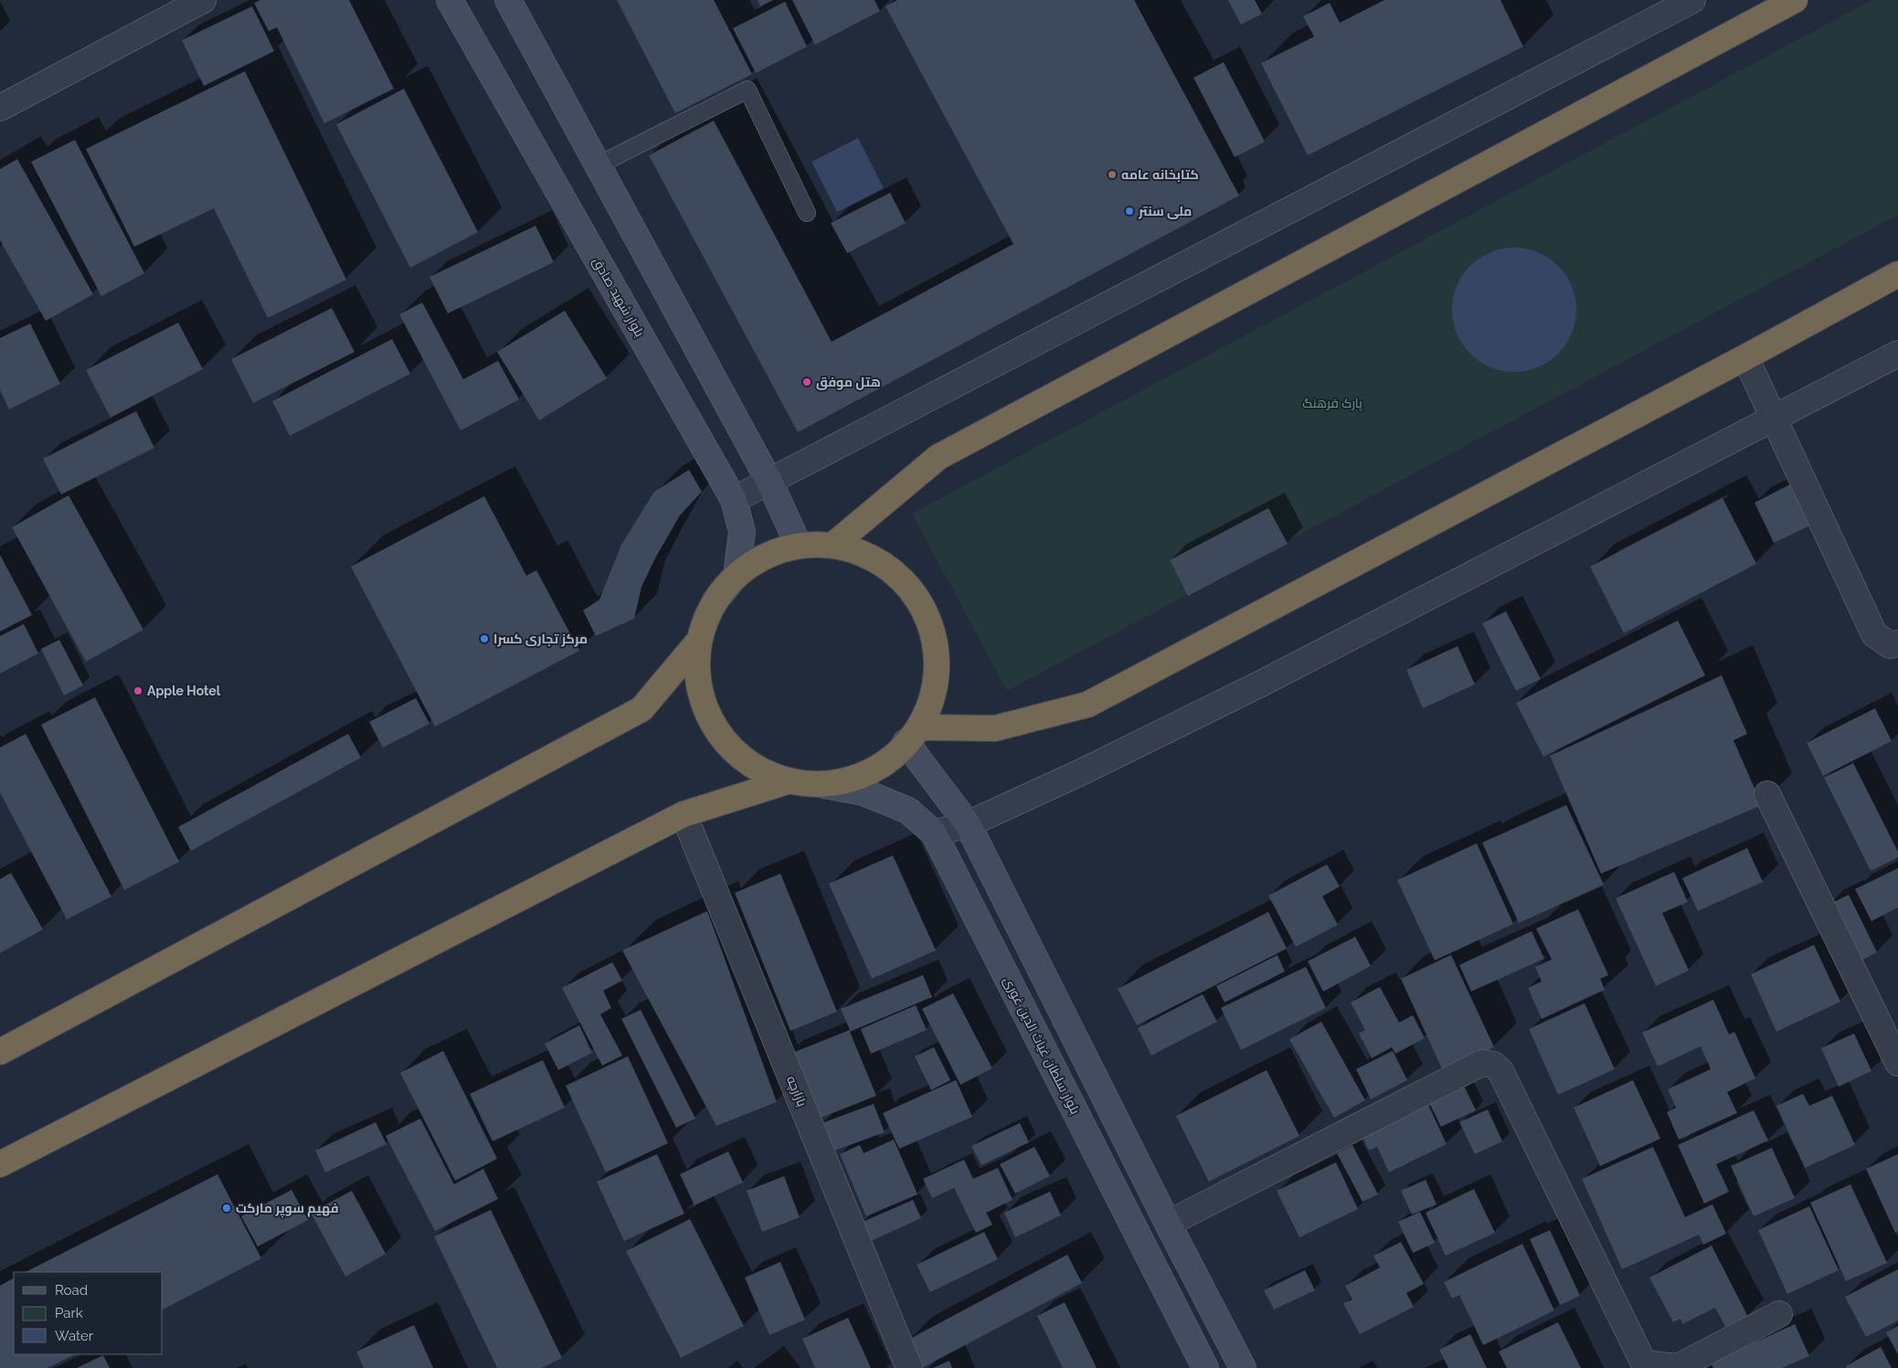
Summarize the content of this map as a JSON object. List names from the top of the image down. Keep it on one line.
{"streets":{"street":["بلوار شهید صادق","بلوار سلطان غیاث الدین غوری","بازارچه"]},"parks":["پارک فرهنگ"],"places":["کتابخانه عامه","ملی سنتر","هتل موفق","مرکز تجاری کسرا","Apple Hotel","فهیم سوپر مارکت"],"legend":["Road","Park","Water"]}
